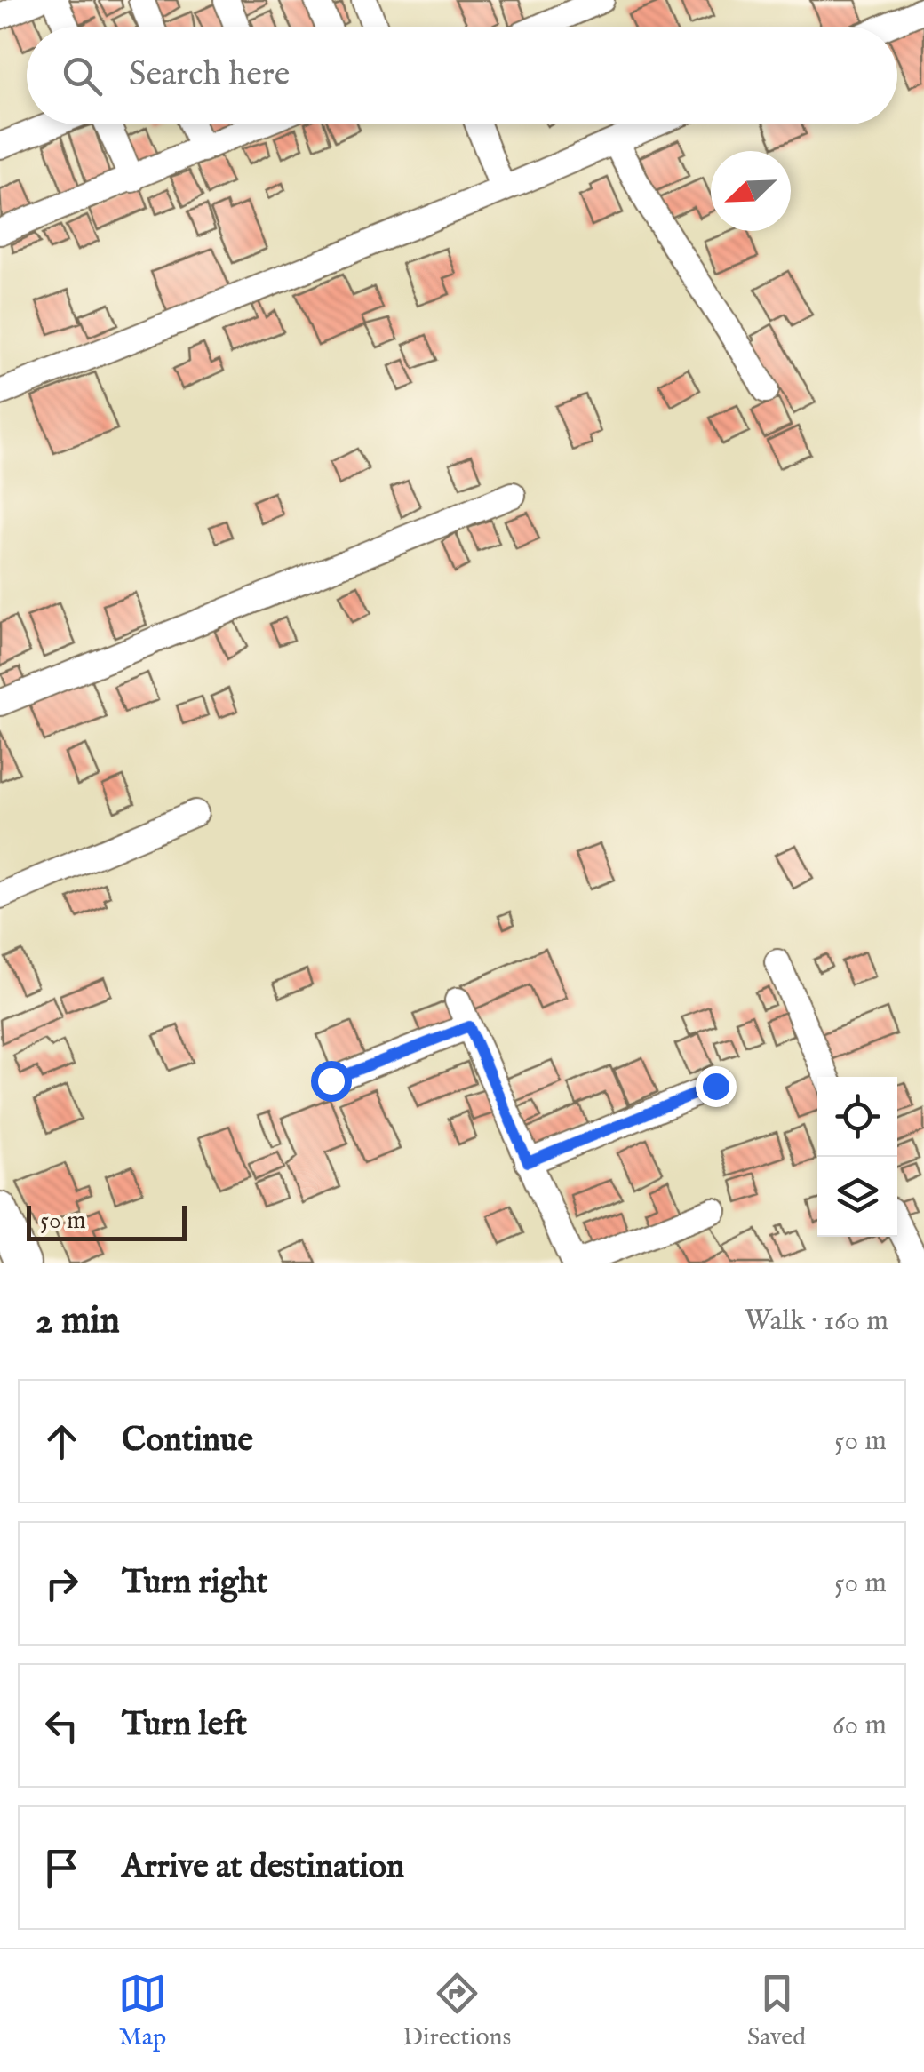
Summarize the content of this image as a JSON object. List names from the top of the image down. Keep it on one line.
{"scale_bar":"50 m","north":"bottom left","page":{"search":"Search here","scale":"50 m","heading":["2 min","Walk · 160 m"],"list":[["Continue","50 m"],["Turn right","50 m"],["Turn left","60 m"],"Arrive at destination"],"nav":["Map","Directions","Saved"]}}
